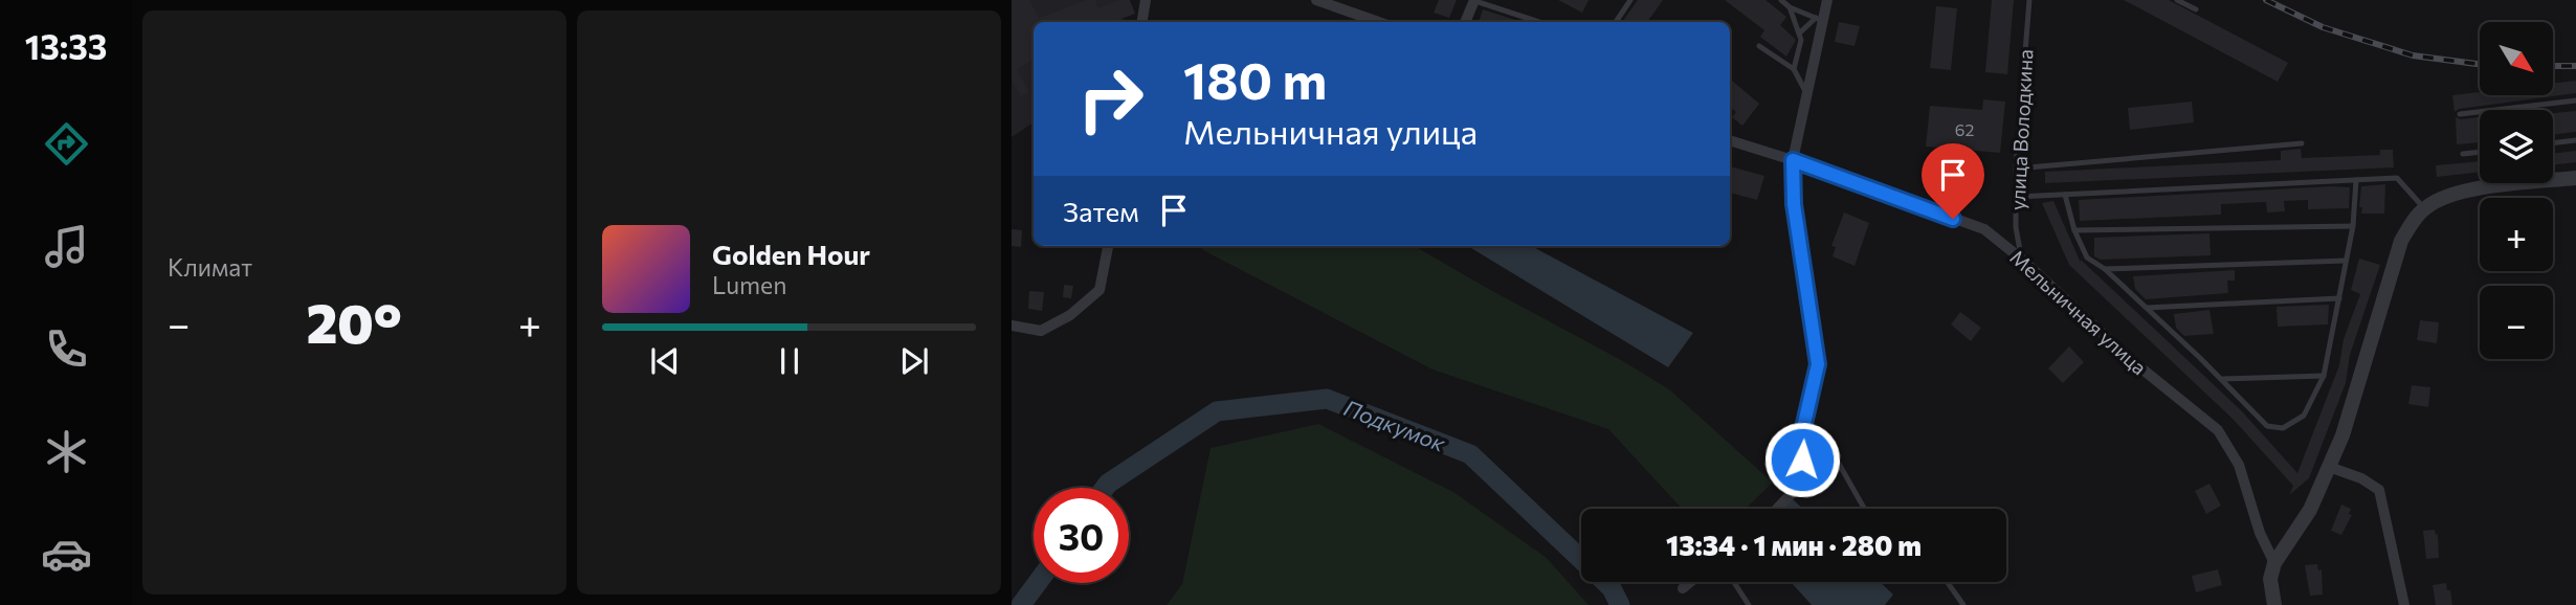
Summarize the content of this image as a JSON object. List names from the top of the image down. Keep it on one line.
{"streets":{"street":["Мельничная улица"],"lane":["улица Володкина"]},"crossings":[["улица Володкина","Мельничная улица"]],"water":["Подкумок"],"house_numbers":["62"],"north":"bottom right","page":{"tabs":"13:33","tile":"Климат","map_buttons":["+","−"],"turn":["180 m","Мельничная улица"],"then":"Затем","song":["Golden Hour","Lumen"],"heat":["−","20°","+"],"limit":"30","trip":"13:34 · 1 мин · 280 m"}}
